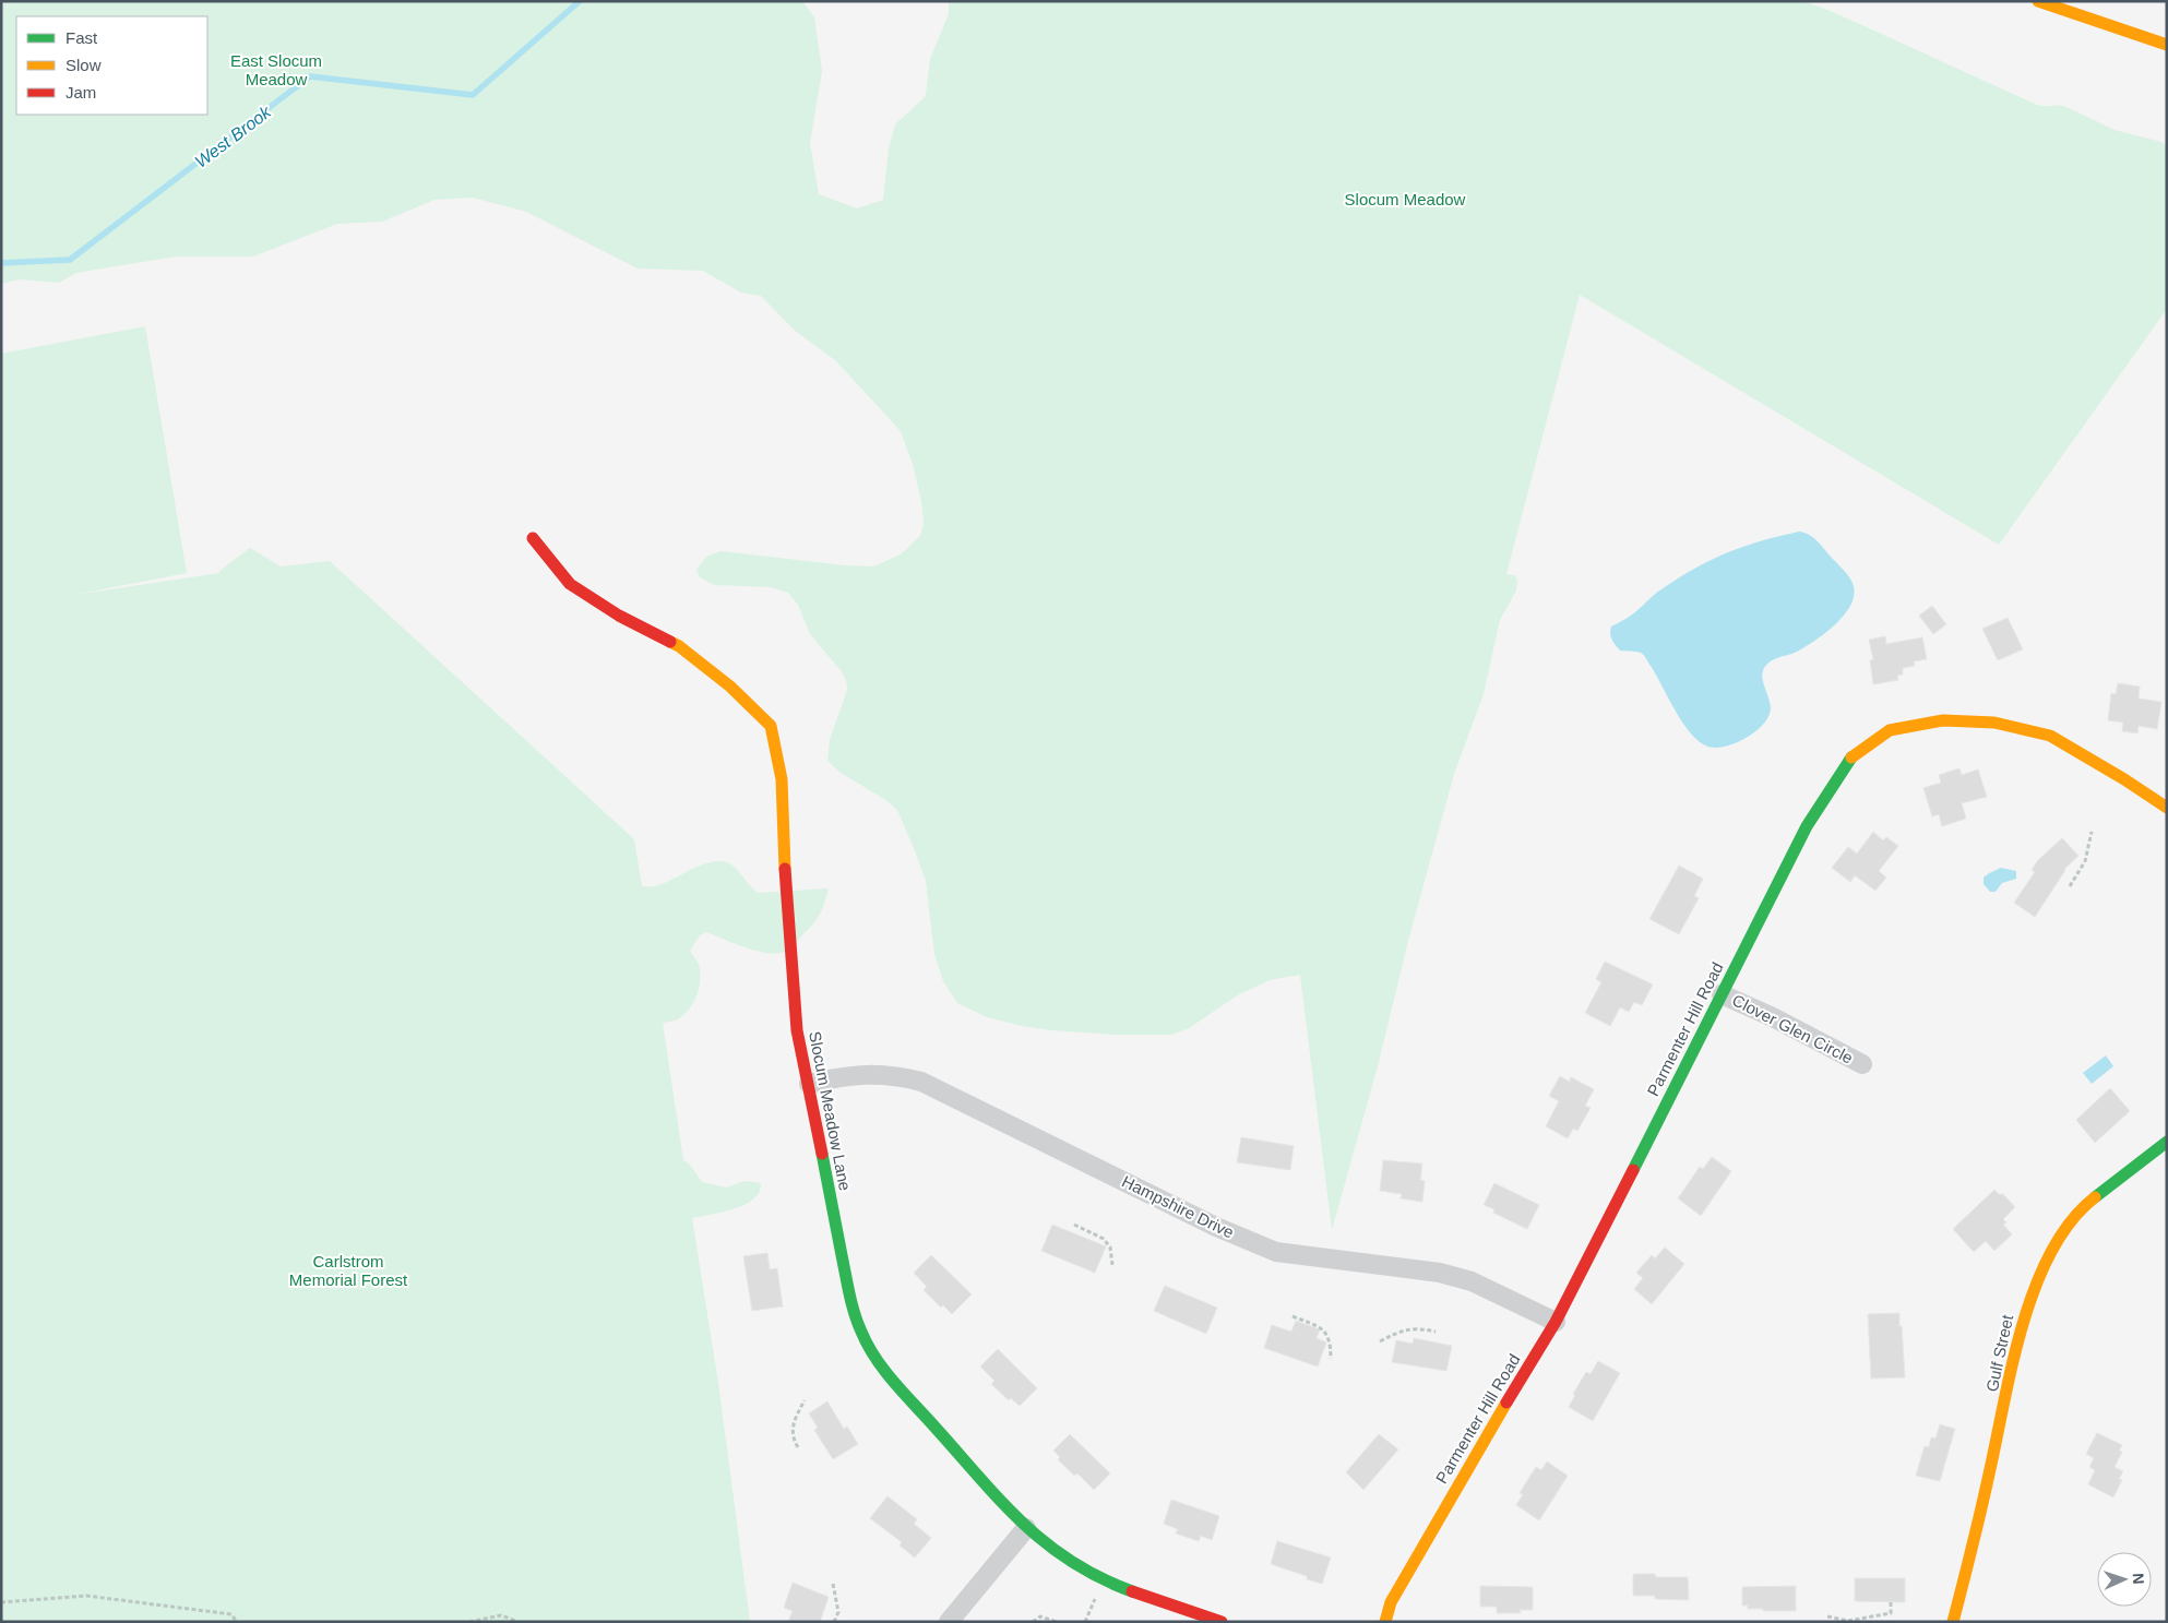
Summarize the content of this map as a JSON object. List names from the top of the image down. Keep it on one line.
{"streets":{"main road":["Parmenter Hill Road","Slocum Meadow Lane","Gulf Street"],"street":["Clover Glen Circle","Hampshire Drive"]},"crossings":[["Parmenter Hill Road","Clover Glen Circle"],["Parmenter Hill Road","Hampshire Drive"],["Slocum Meadow Lane","Hampshire Drive"]],"water":["West Brook"],"parks":["East Slocum Meadow","Slocum Meadow","Carlstrom Memorial Forest"],"legend":["Fast","Slow","Jam"],"north":"right"}
